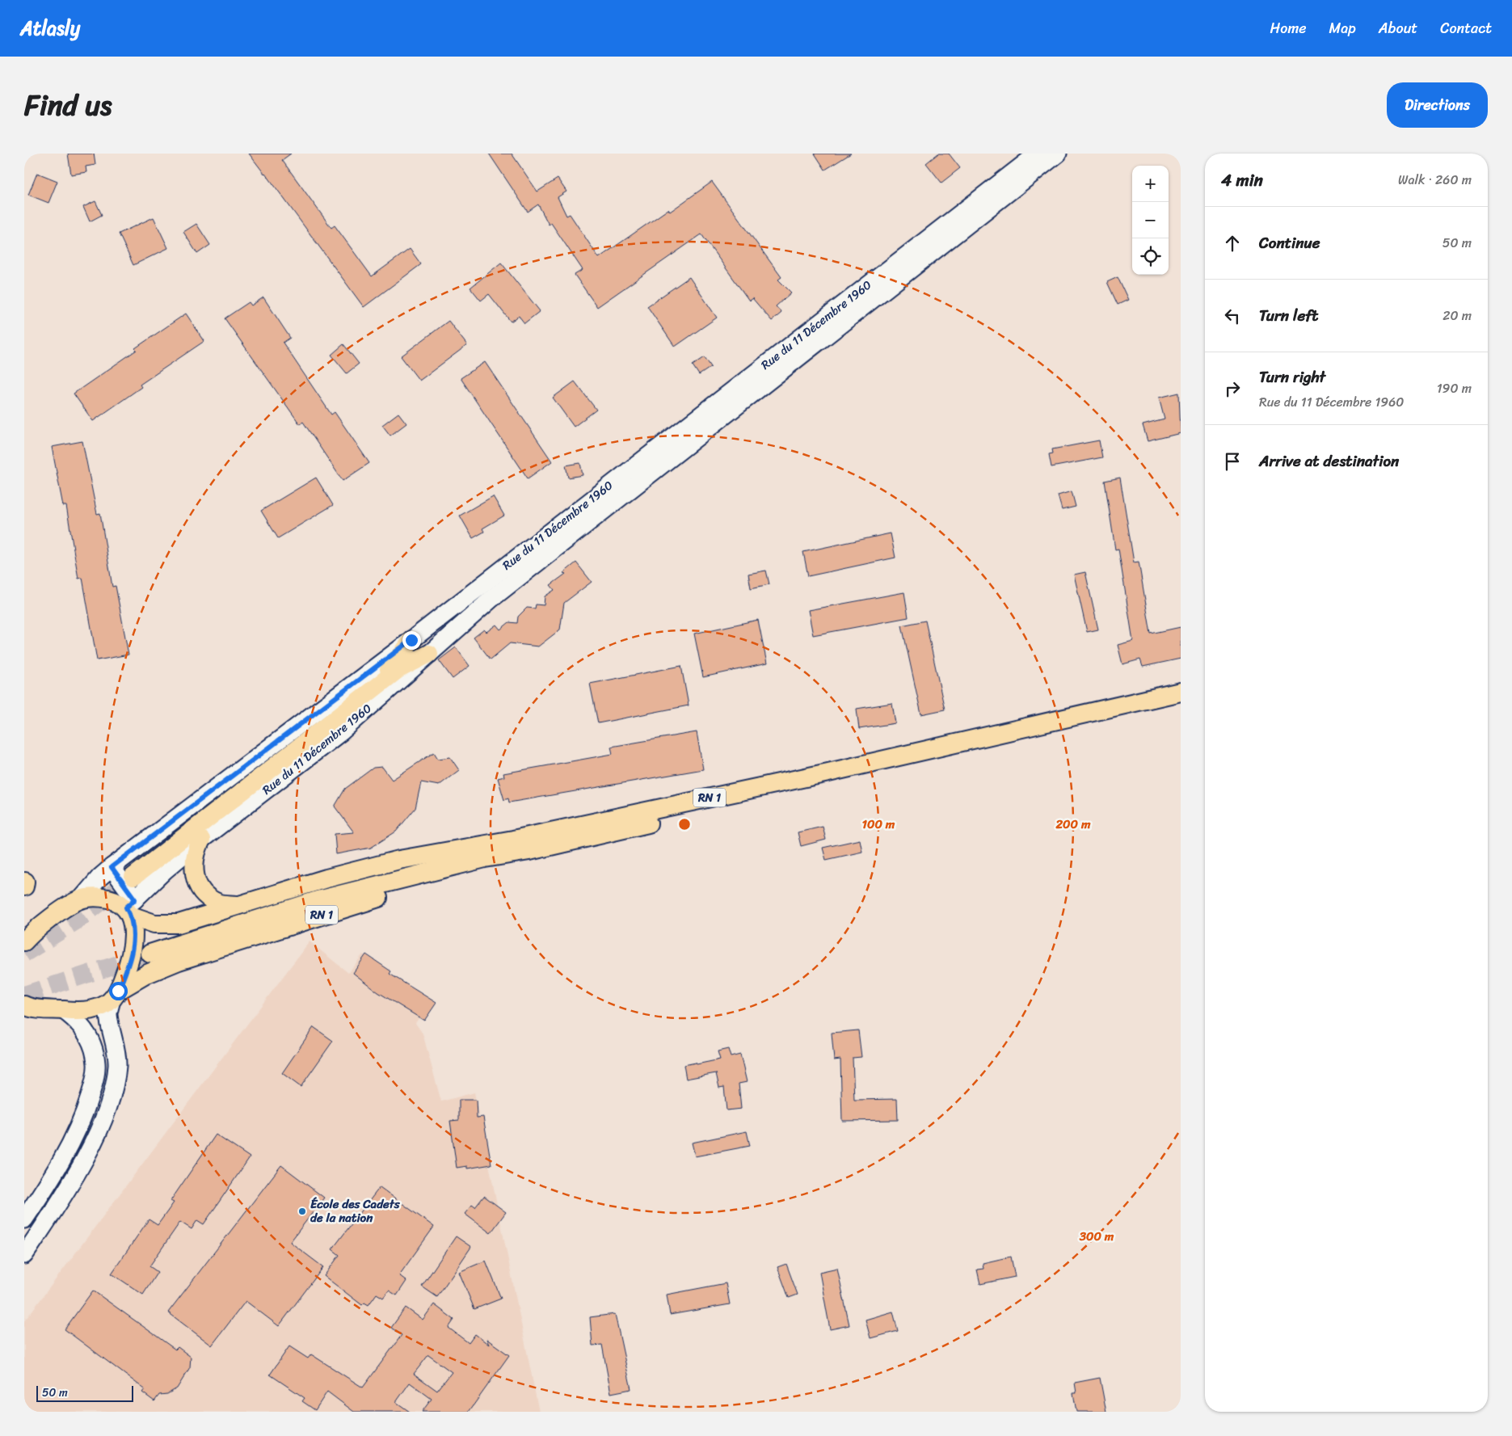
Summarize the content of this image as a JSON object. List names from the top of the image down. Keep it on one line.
{"streets":{"main road":["Rue du 11 Décembre 1960","RN 1"]},"crossings":[["Rue du 11 Décembre 1960","RN 1"]],"places":["École des Cadets de la nation"],"scale_bar":"50 m","page":{"header":"Atlasly","nav":["Home","Map","About","Contact"],"title":"Find us","buttons":"Directions","heading":["4 min","Walk · 260 m"],"map_buttons":["+","−"],"list":[["Continue","50 m"],["Turn left","20 m"],["Turn right","Rue du 11 Décembre 1960","190 m"],"Arrive at destination"],"scale":"50 m"},"rings":["100 m","200 m","300 m"]}
